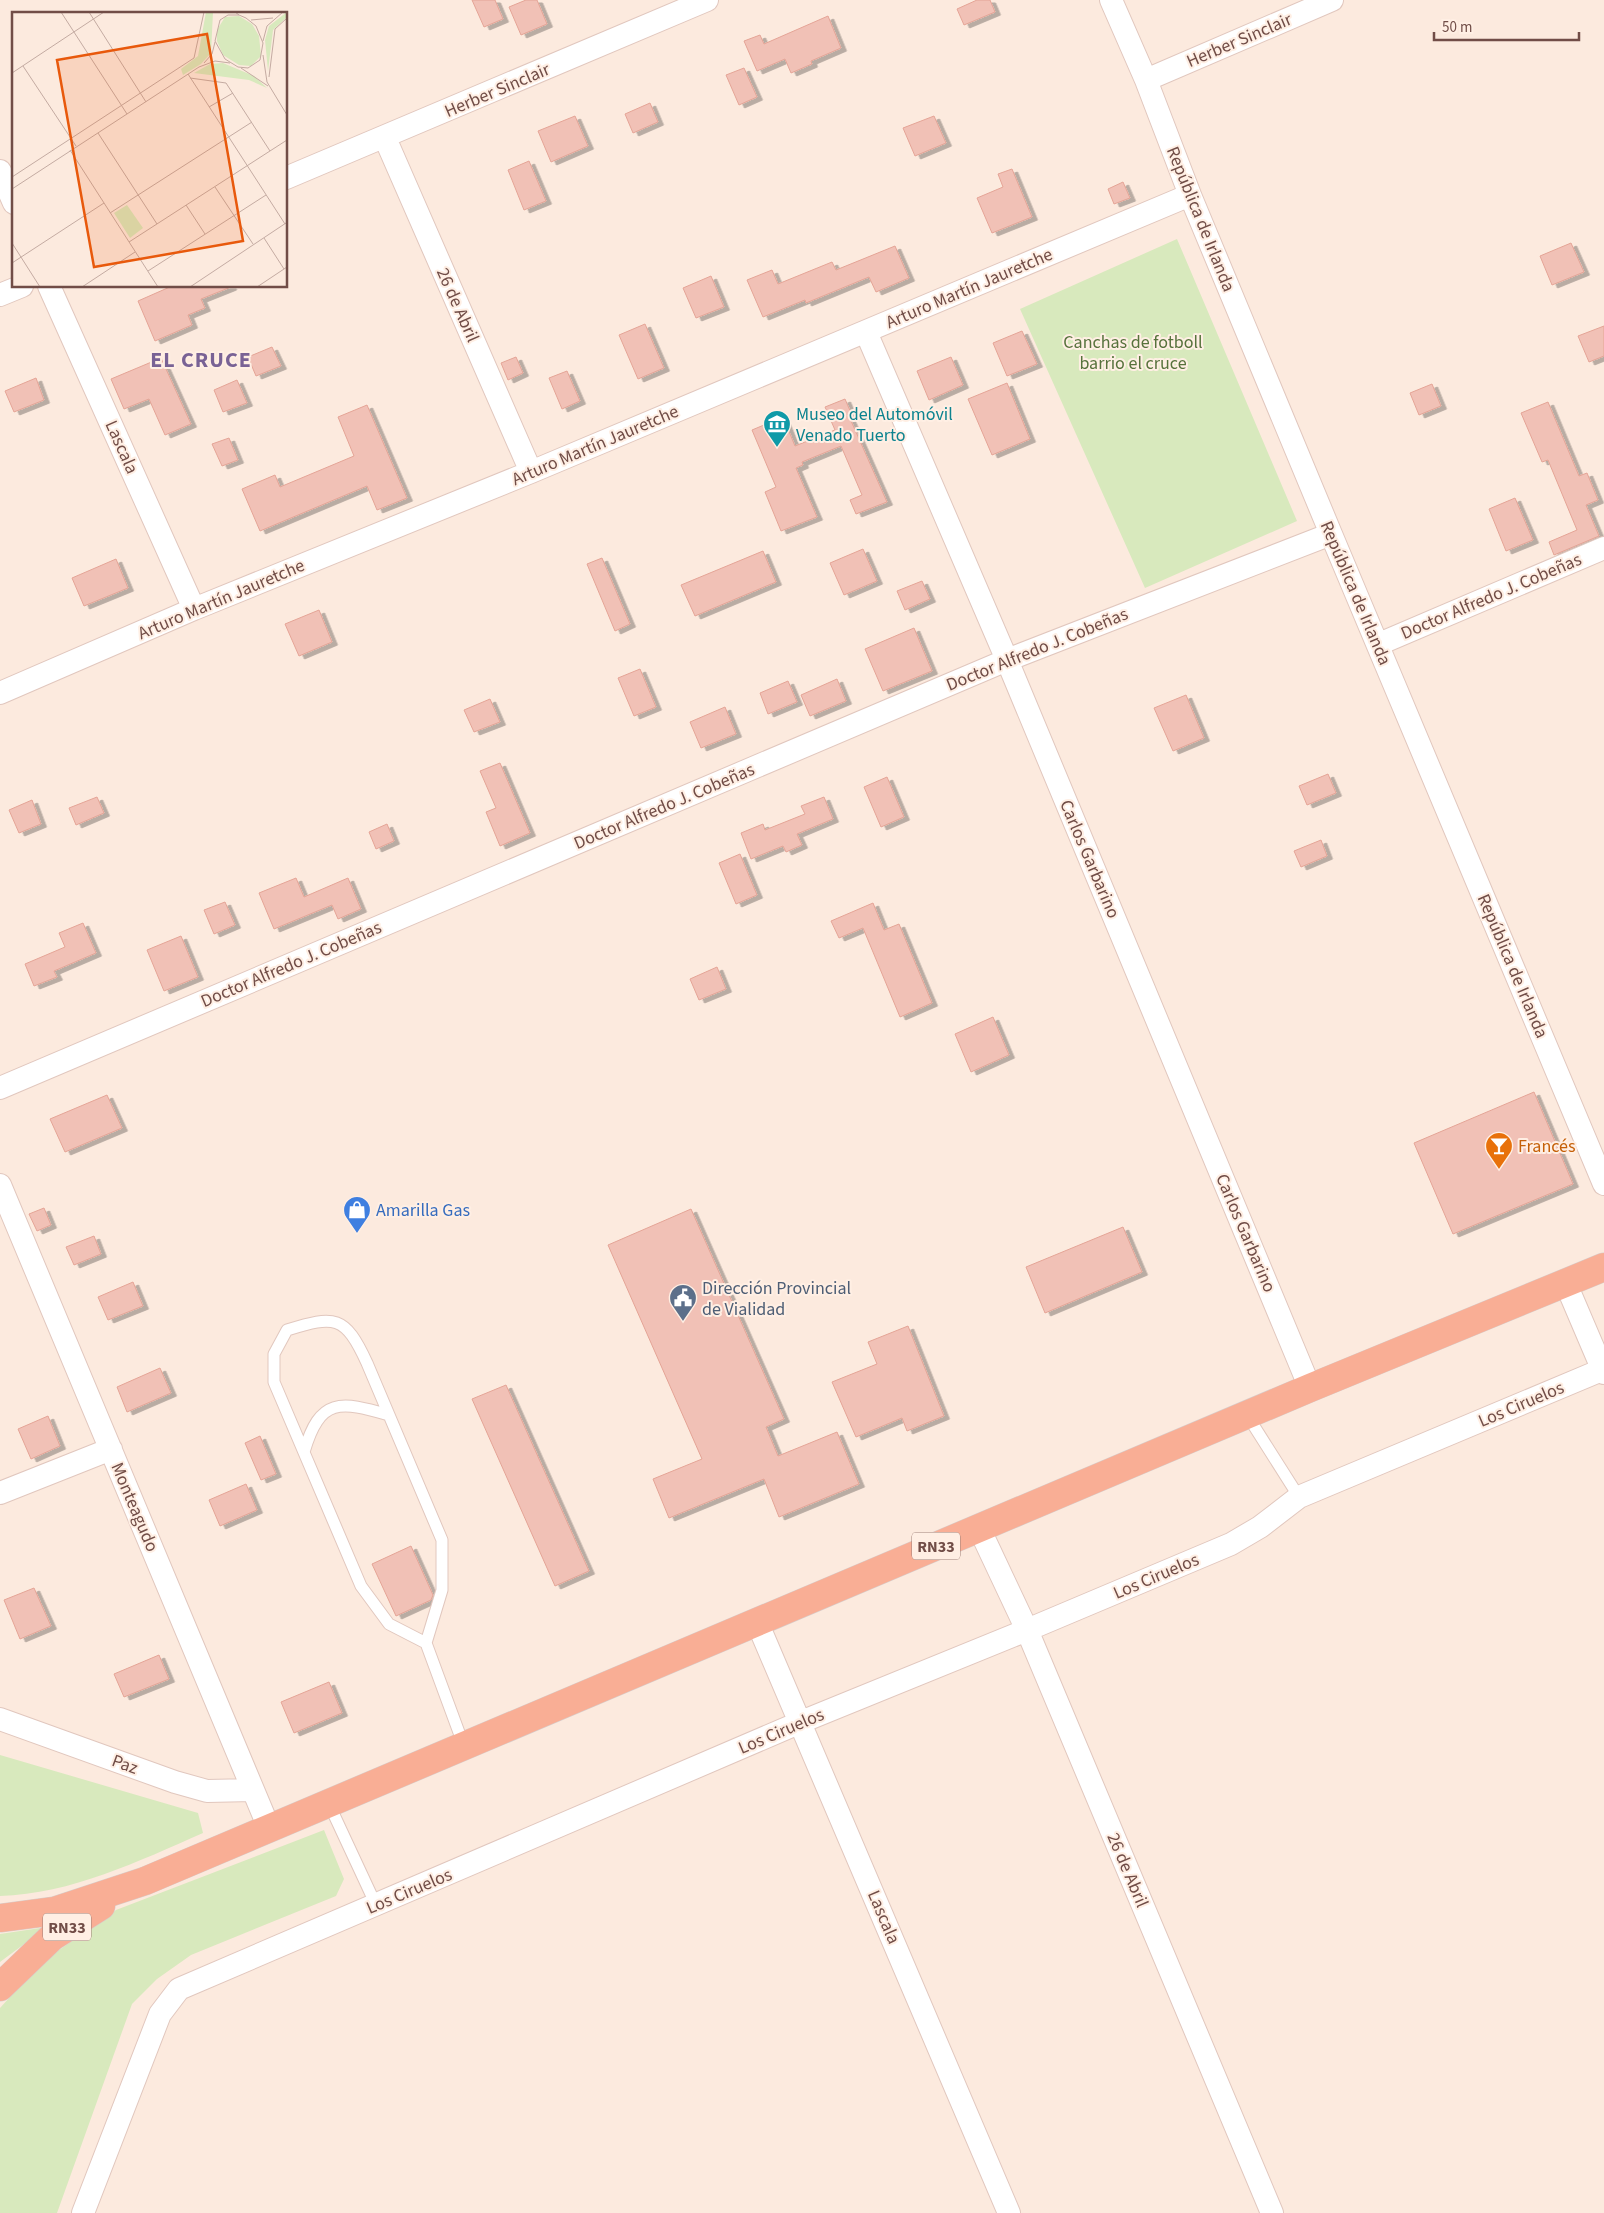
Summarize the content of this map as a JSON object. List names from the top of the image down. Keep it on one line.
{"streets":{"highway":["RN33"],"street":["Herber Sinclair","República de Irlanda","Arturo Martín Jauretche","26 de Abril","Lascala","Doctor Alfredo J. Cobeñas","Carlos Garbarino","Los Ciruelos","Monteagudo","Paz"]},"crossings":[["Herber Sinclair","República de Irlanda"],["Herber Sinclair","26 de Abril"],["República de Irlanda","Arturo Martín Jauretche"],["República de Irlanda","Doctor Alfredo J. Cobeñas"],["Arturo Martín Jauretche","26 de Abril"],["Arturo Martín Jauretche","Lascala"],["Arturo Martín Jauretche","Carlos Garbarino"],["26 de Abril","Los Ciruelos"],["26 de Abril","RN33"],["Lascala","Los Ciruelos"],["Lascala","RN33"],["Doctor Alfredo J. Cobeñas","Carlos Garbarino"],["Carlos Garbarino","RN33"],["Monteagudo","RN33"],["Monteagudo","Paz"]],"districts":["EL CRUCE"],"parks":["Canchas de fotboll barrio el cruce"],"places":{"museum":["Museo del Automóvil Venado Tuerto"],"bar":["Francés"],"shop":["Amarilla Gas"],"public building":["Dirección Provincial de Vialidad"]},"scale_bar":"50 m"}
